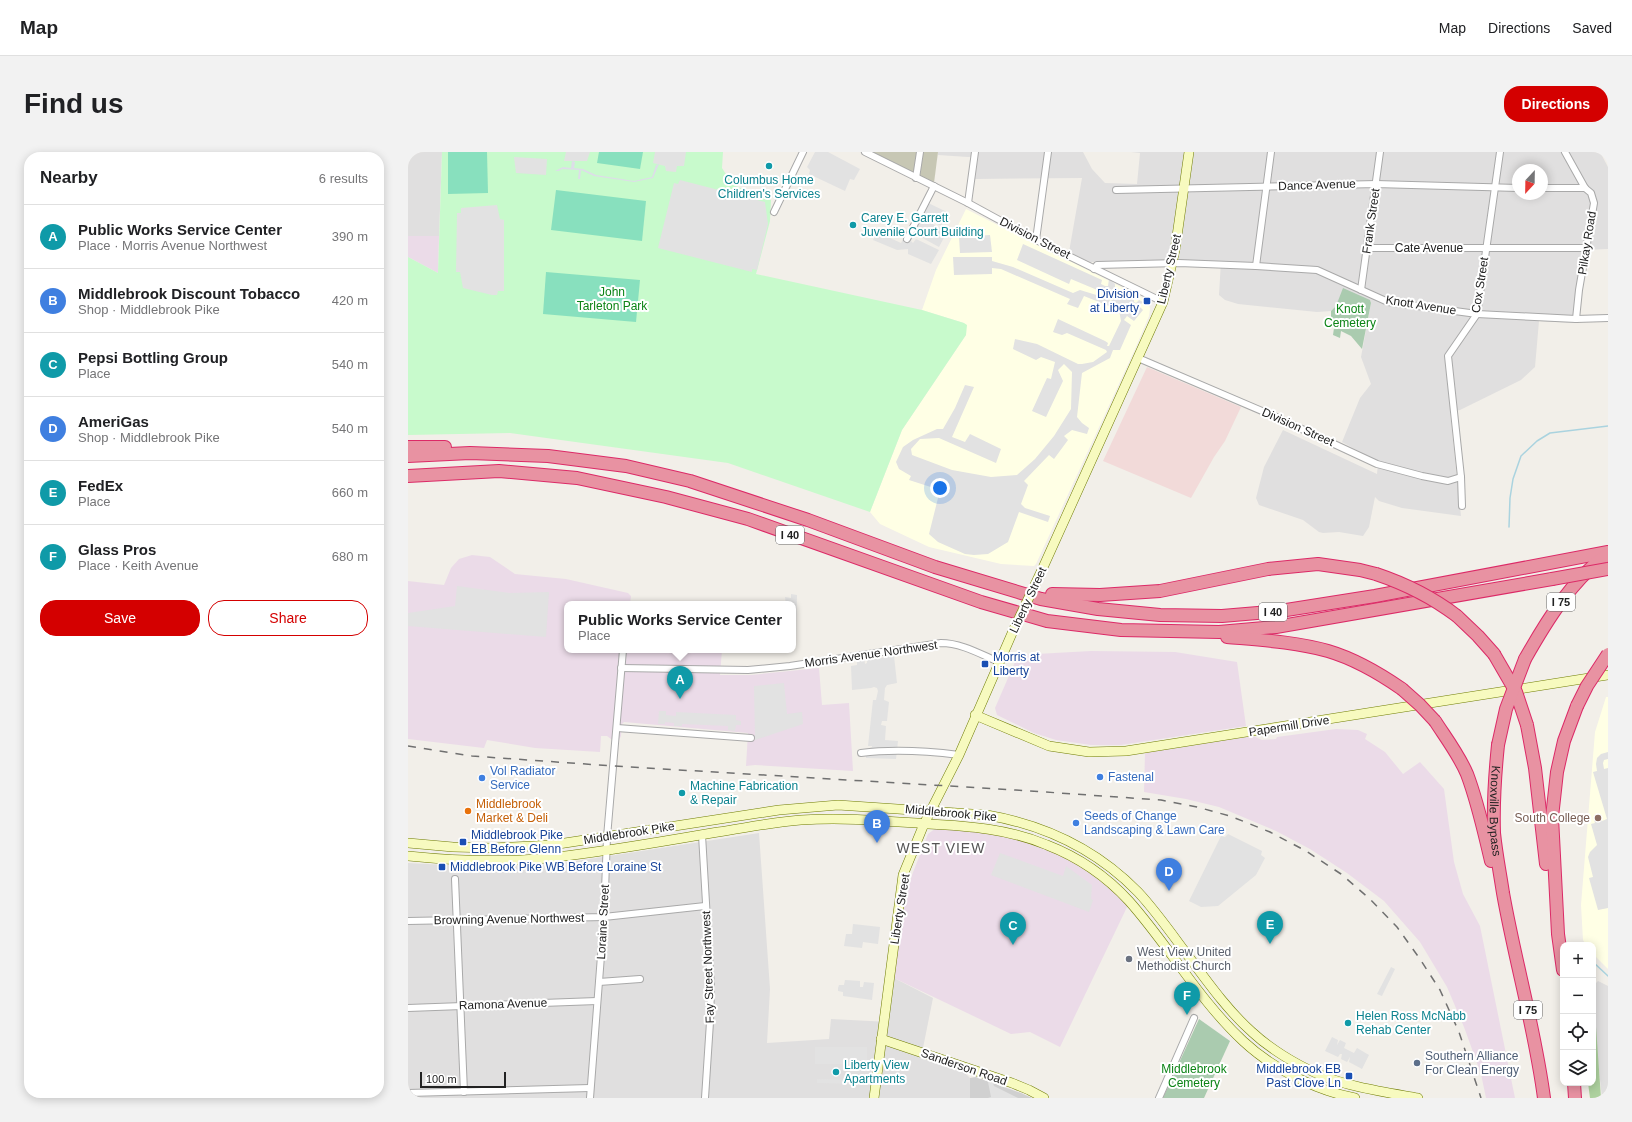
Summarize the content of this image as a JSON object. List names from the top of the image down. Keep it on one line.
{"streets":{"highway":["I 40","I 75","Knoxville Bypass"],"main road":["Liberty Street","Papermill Drive","Middlebrook Pike","Sanderson Road"],"street":["Dance Avenue","Frank Street","Division Street","Pilkay Road","Cate Avenue","Cox Street","Knott Avenue","Morris Avenue Northwest","Browning Avenue Northwest","Loraine Street","Fay Street Northwest","Ramona Avenue"]},"crossings":[["Dance Avenue","Frank Street"],["Dance Avenue","Liberty Street"],["Dance Avenue","Cox Street"],["Frank Street","Cate Avenue"],["Frank Street","Knott Avenue"],["Division Street","Liberty Street"],["Division Street","Cox Street"],["Division Street","Knott Avenue"],["Pilkay Road","Cate Avenue"],["Pilkay Road","Knott Avenue"],["Cate Avenue","Cox Street"],["Liberty Street","Knott Avenue"],["Liberty Street","Morris Avenue Northwest"],["Liberty Street","Papermill Drive"],["Liberty Street","Middlebrook Pike"],["Liberty Street","Sanderson Road"],["Cox Street","Knott Avenue"],["I 40","Knoxville Bypass"],["Morris Avenue Northwest","Loraine Street"],["Middlebrook Pike","Loraine Street"],["Middlebrook Pike","Fay Street Northwest"],["Browning Avenue Northwest","Loraine Street"],["Browning Avenue Northwest","Fay Street Northwest"],["Loraine Street","Ramona Avenue"]],"districts":["WEST VIEW"],"parks":["John Tarleton Park","Knott Cemetery","Middlebrook Cemetery"],"places":{"other":["Columbus Home Children's Services","Carey E. Garrett Juvenile Court Building","Fastenal","Vol Radiator Service","Machine Fabrication & Repair","Middlebrook Market & Deli","South College","Seeds of Change Landscaping & Lawn Care","West View United Methodist Church","Helen Ross McNabb Rehab Center","Southern Alliance For Clean Energy","Liberty View Apartments"],"transit":["Division at Liberty","Morris at Liberty","Middlebrook Pike EB Before Glenn","Middlebrook Pike WB Before Loraine St","Middlebrook EB Past Clove Ln"]},"scale_bar":"100 m","north":"bottom","page":{"header":"Map","nav":["Map","Directions","Saved"],"buttons":["Directions",["Save","Share"]],"title":"Find us","heading":["Nearby","6 results"],"list":[{"mark":"A","name":"Public Works Service Center","note":"Place · Morris Avenue Northwest","value":"390 m"},{"mark":"B","name":"Middlebrook Discount Tobacco","note":"Shop · Middlebrook Pike","value":"420 m"},{"mark":"C","name":"Pepsi Bottling Group","note":"Place","value":"540 m"},{"mark":"D","name":"AmeriGas","note":"Shop · Middlebrook Pike","value":"540 m"},{"mark":"E","name":"FedEx","note":"Place","value":"660 m"},{"mark":"F","name":"Glass Pros","note":"Place · Keith Avenue","value":"680 m"}],"popup":["Public Works Service Center","Place"],"pins":["A","B","D","E","C","F"],"map_buttons":["+","−"],"scale":"100 m"}}
